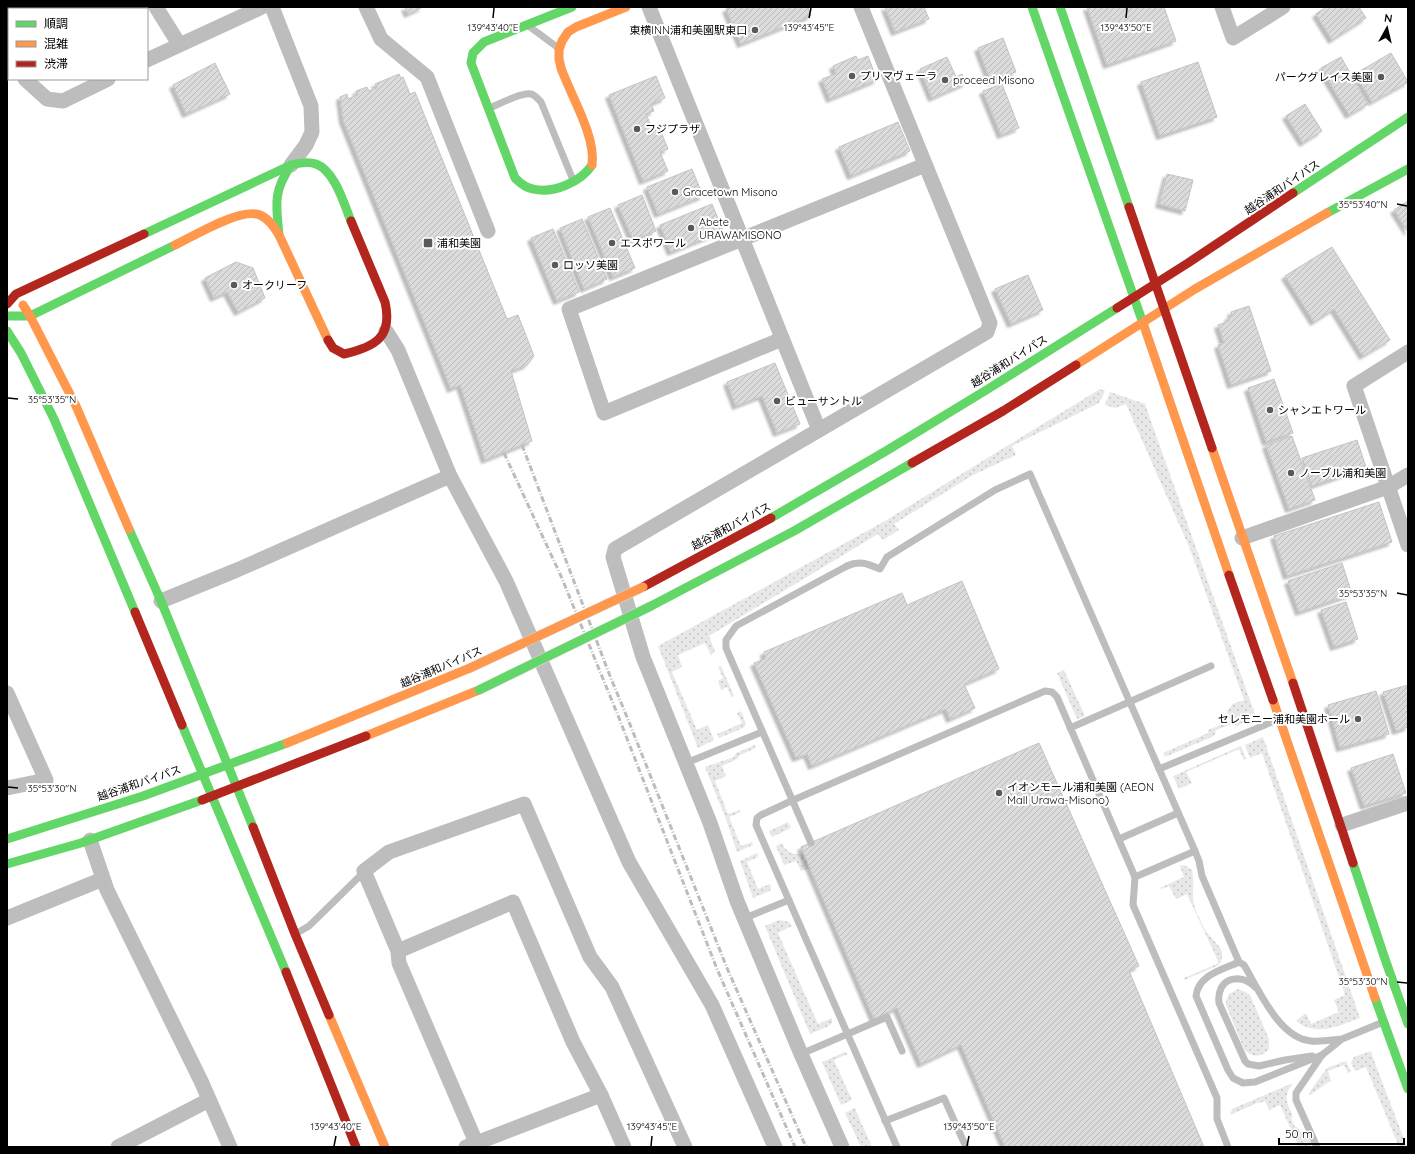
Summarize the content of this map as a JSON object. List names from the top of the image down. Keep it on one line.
{"streets":{"main road":["越谷浦和バイパス"]},"places":{"other":["東横INN浦和美園駅東口","プリマヴェーラ","パークグレイス美園","proceed Misono","フジプラザ","Gracetown Misono","Abete URAWAMISONO","エスポワール","ロッソ美園","オークリーフ","ビューサントル","シャンエトワール","ノーブル浦和美園","セレモニー浦和美園ホール","イオンモール浦和美園 (AEON Mall Urawa-Misono)"],"transit":["浦和美園"]},"legend":["順調","混雑","渋滞"],"scale_bar":"50 m","north":"top","coordinates":["139°43'40\"E","139°43'45\"E","139°43'50\"E","35°53'40\"N","35°53'35\"N","35°53'30\"N"]}
